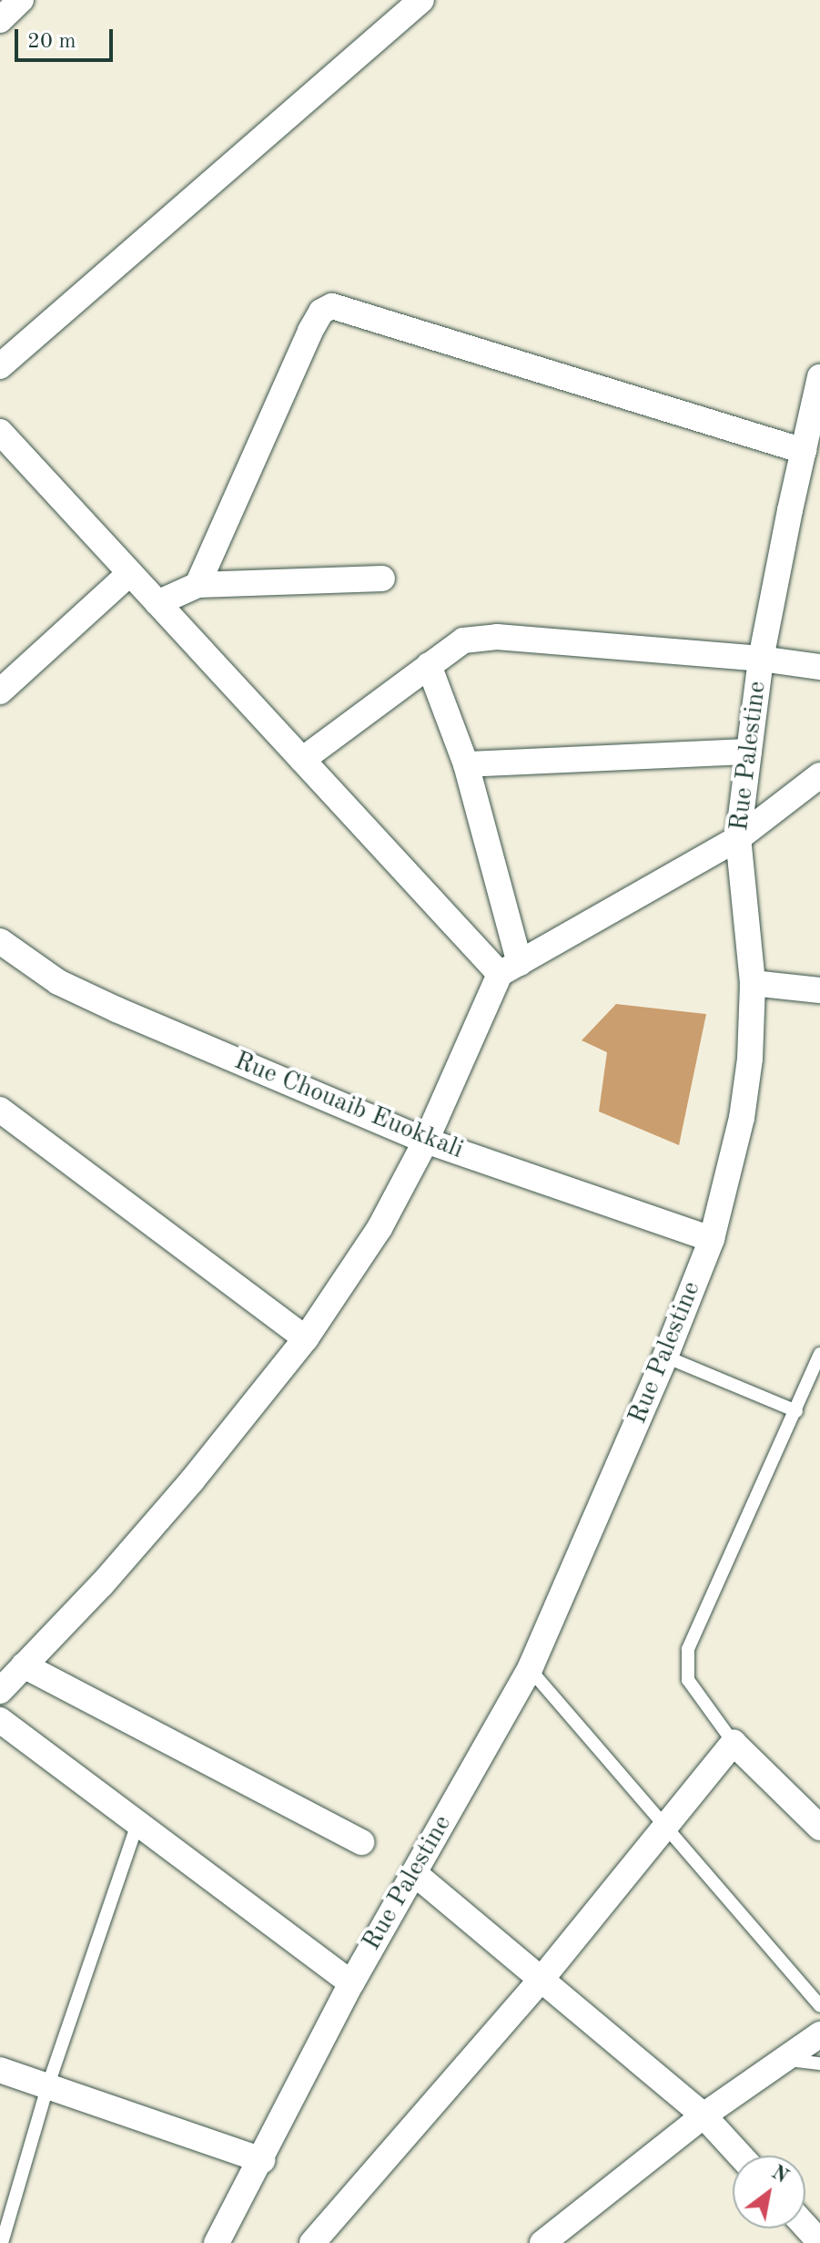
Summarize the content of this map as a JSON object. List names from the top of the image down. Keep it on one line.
{"streets":{"street":["Rue Palestine","Rue Chouaib Euokkali"]},"crossings":[["Rue Palestine","Rue Chouaib Euokkali"]],"scale_bar":"20 m","north":"top right"}
